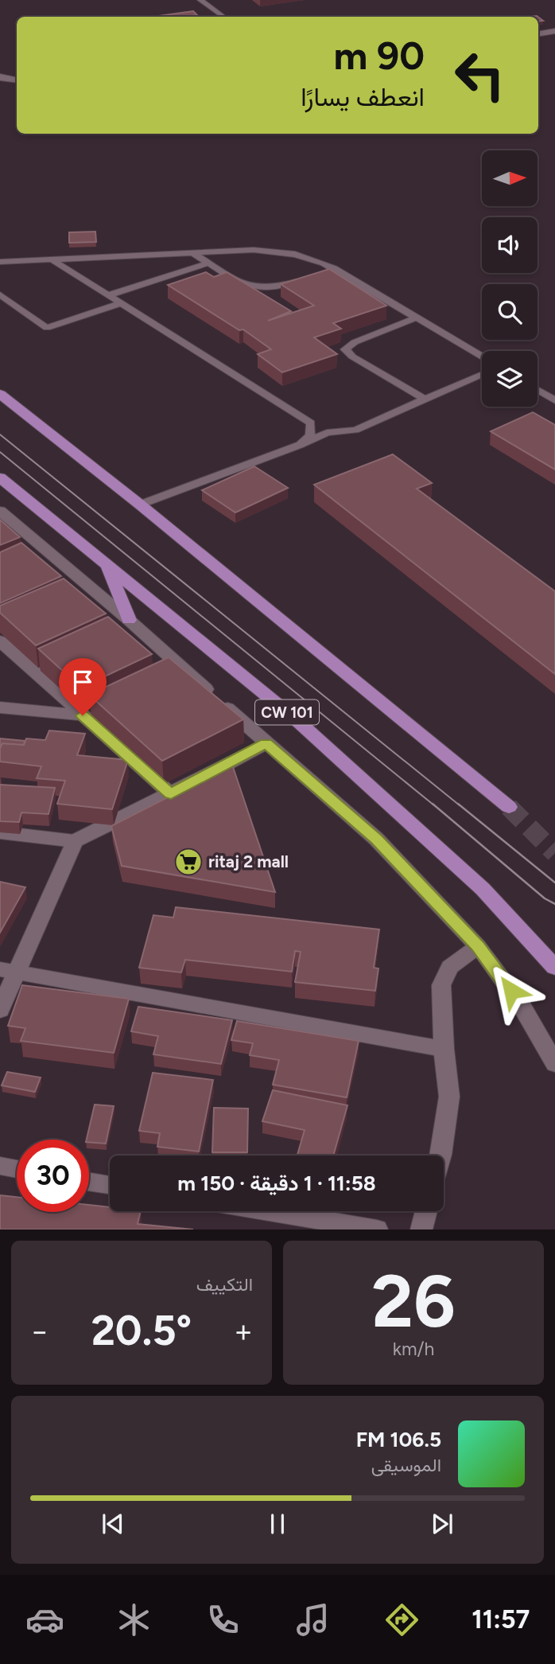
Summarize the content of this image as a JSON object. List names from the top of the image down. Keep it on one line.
{"streets":{"main road":["CW 101"]},"places":{"supermarket":["ritaj 2 mall"]},"north":"right","page":{"turn":["90 m","انعطف يسارًا"],"limit":"30","trip":"11:58 · 1 دقيقة · 150 m","tile":[["26","km/h"],"التكييف"],"heat":["−","20.5°","+"],"song":["106.5 FM","الموسيقى"],"tabs":"11:57"}}
